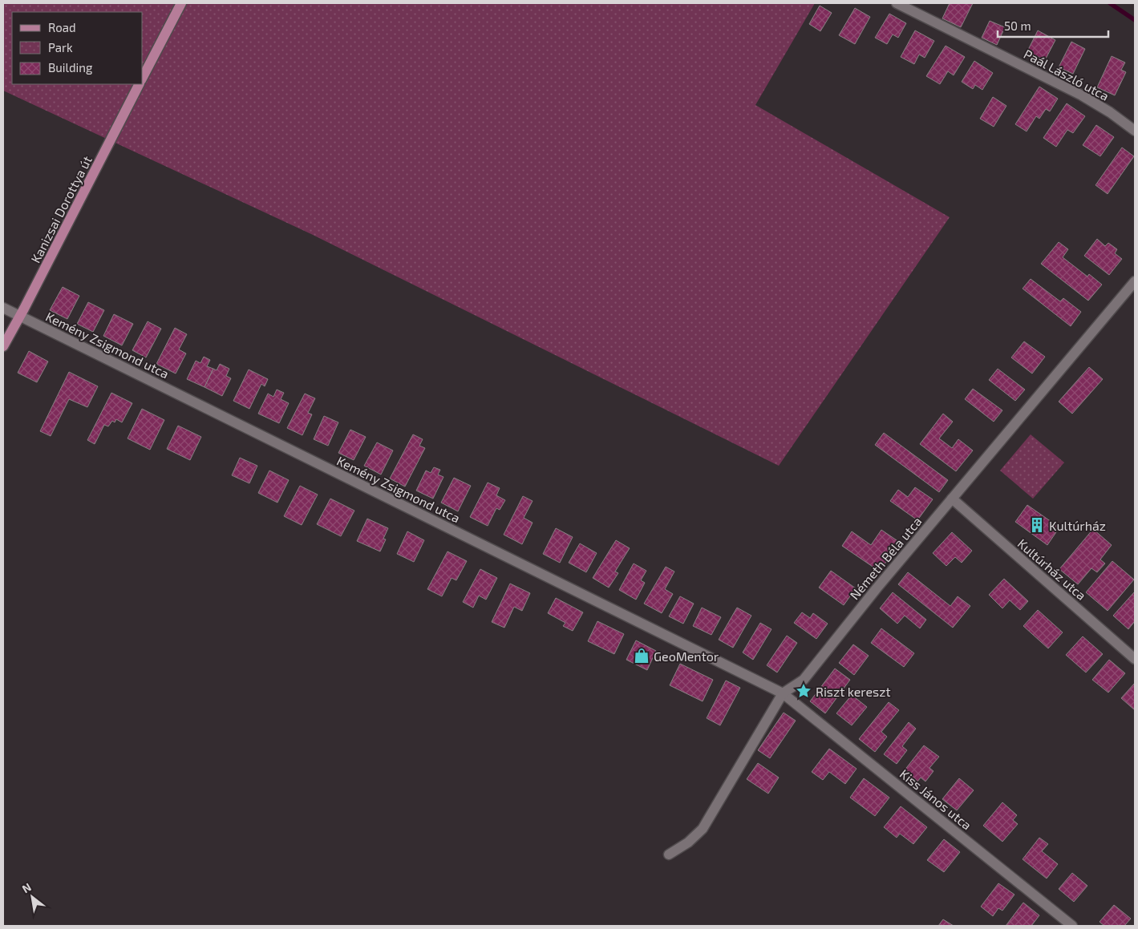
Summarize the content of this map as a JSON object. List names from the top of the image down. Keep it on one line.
{"streets":{"main road":["Kanizsai Dorottya út"],"street":["Paál László utca","Kemény Zsigmond utca","Németh Béla utca","Kultúrház utca","Kiss János utca"]},"crossings":[["Kanizsai Dorottya út","Kemény Zsigmond utca"],["Kemény Zsigmond utca","Németh Béla utca"],["Kemény Zsigmond utca","Kiss János utca"],["Németh Béla utca","Kultúrház utca"],["Németh Béla utca","Kiss János utca"]],"places":{"building":["Kultúrház"],"shop":["GeoMentor"],"place":["Riszt kereszt"]},"legend":["Road","Park","Building"],"scale_bar":"50 m","north":"top left"}
